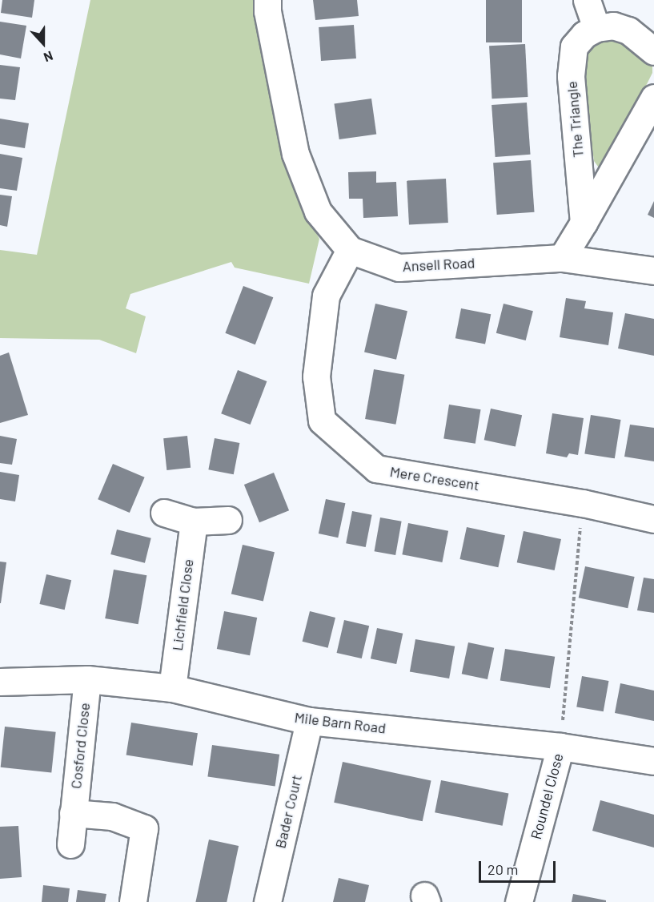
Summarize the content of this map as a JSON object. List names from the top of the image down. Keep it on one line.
{"streets":{"street":["The Triangle","Ansell Road","Mere Crescent","Lichfield Close","Mile Barn Road","Cosford Close","Roundel Close","Bader Court"]},"crossings":[["Ansell Road","Mere Crescent"],["Lichfield Close","Mile Barn Road"],["Mile Barn Road","Cosford Close"],["Mile Barn Road","Roundel Close"],["Mile Barn Road","Bader Court"]],"scale_bar":"20 m","north":"bottom"}
